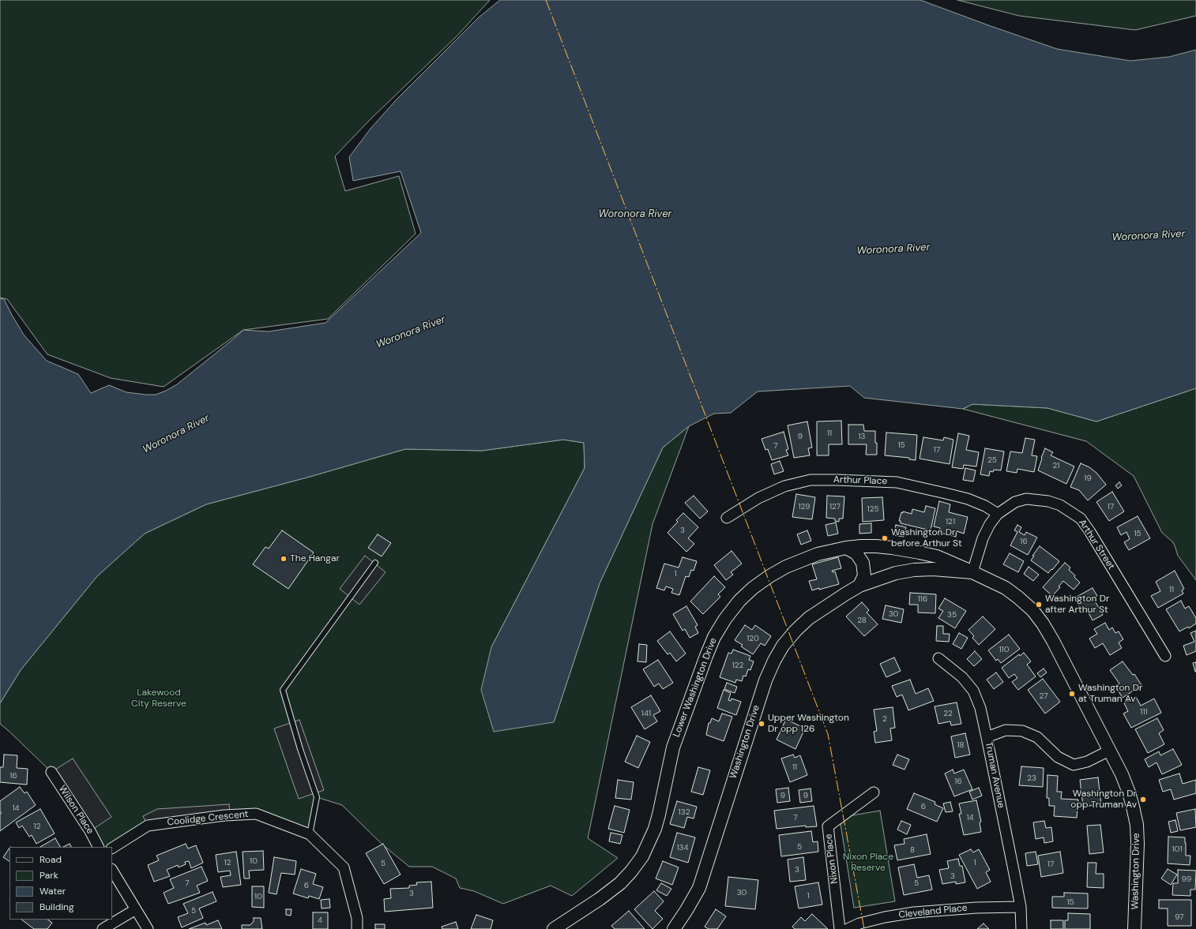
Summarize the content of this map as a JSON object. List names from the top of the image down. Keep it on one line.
{"streets":{"street":["Arthur Place","Arthur Street","Lower Washington Drive","Washington Drive","Truman Avenue","Wilson Place","Coolidge Crescent","Nixon Place","Cleveland Place"]},"crossings":[["Arthur Place","Arthur Street"],["Arthur Street","Lower Washington Drive"],["Arthur Street","Washington Drive"],["Lower Washington Drive","Washington Drive"],["Washington Drive","Truman Avenue"],["Truman Avenue","Cleveland Place"]],"water":["Woronora River"],"parks":["Lakewood City Reserve","Nixon Place Reserve"],"places":["Washington Dr before Arthur St","The Hangar","Washington Dr after Arthur St","Washington Dr at Truman Av","Upper Washington Dr opp 126","Washington Dr opp Truman Av"],"house_numbers":["11","9","13","15","7","17","25","21","19","129","127","17","125","121","3","15","16","1","11","116","30","35","28","120","110","122","27","111","141","22","2","18","11","16","23","16","9","9","6","14","132","7","14","12","5","134","101","8","10","12","1","5","17","3","3","99","7","5","6","30","3","1","10","15","5","97","4"],"legend":["Road","Park","Water","Building"]}
